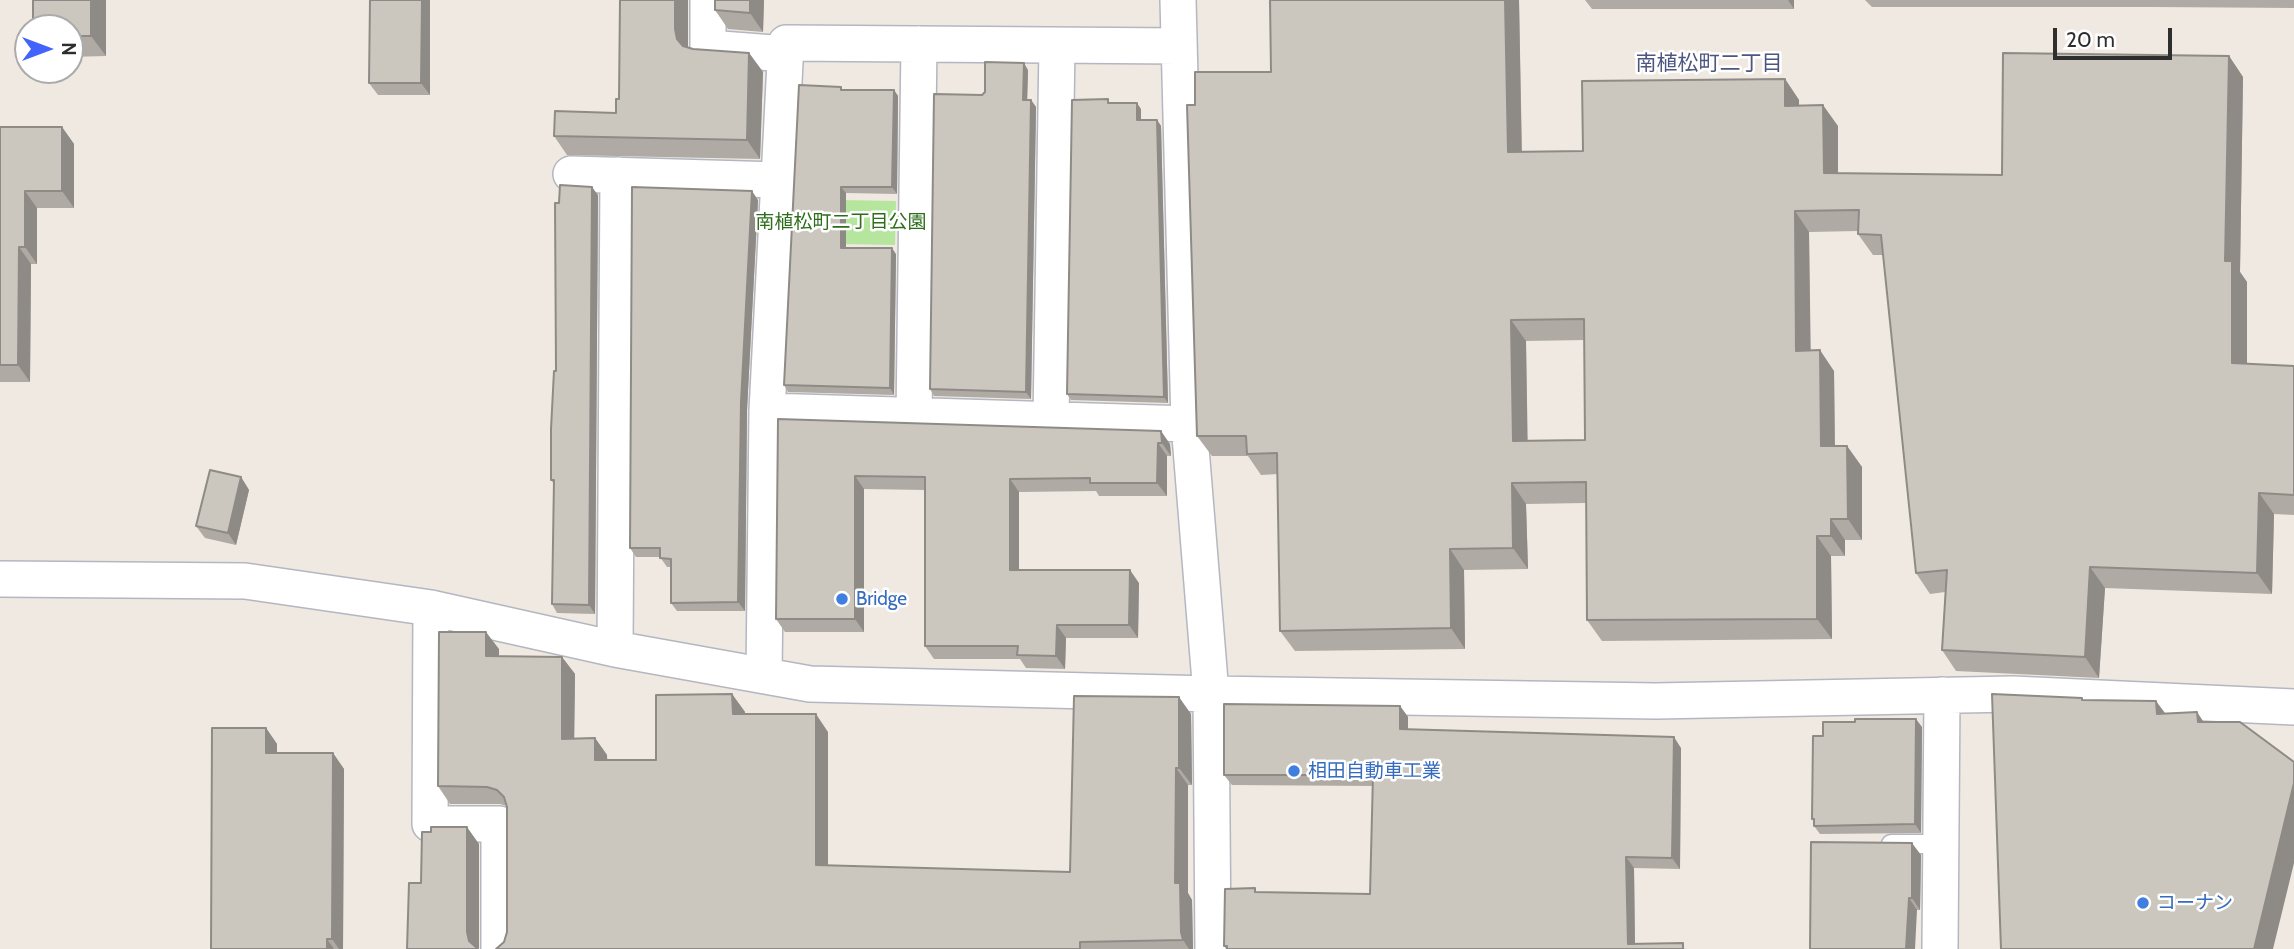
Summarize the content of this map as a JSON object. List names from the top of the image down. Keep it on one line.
{"districts":["南植松町二丁目"],"parks":["南植松町二丁目公園"],"places":["Bridge","相田自動車工業","コーナン"],"scale_bar":"20 m","north":"right"}
